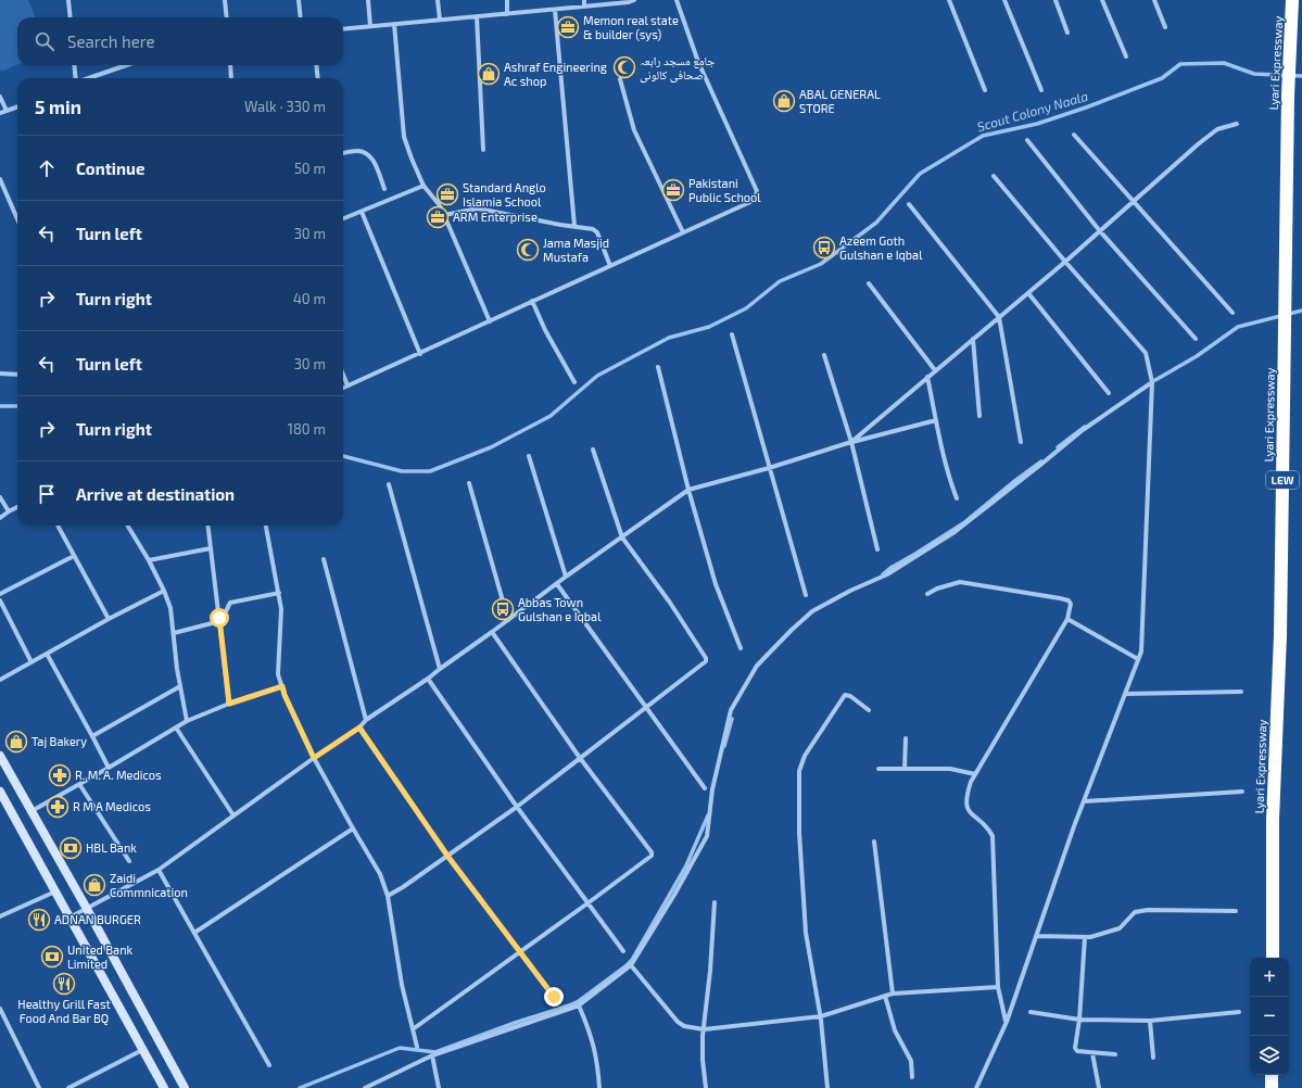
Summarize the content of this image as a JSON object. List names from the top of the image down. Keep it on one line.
{"streets":{"highway":["Lyari Expressway","LEW"]},"water":["Scout Colony Naala"],"places":{"office":["Memon real state & builder (sys)","Pakistani Public School","Standard Anglo Islamia School","ARM Enterprise"],"mosque":["جامع مسجد رابعہ صحافی کالونی","Jama Masjid Mustafa"],"shop":["Ashraf Engineering Ac shop","ABAL GENERAL STORE","Taj Bakery","Zaidi Commnication"],"bus stop":["Azeem Goth Gulshan e Iqbal","Abbas Town Gulshan e Iqbal"],"pharmacy":["R. M. A. Medicos","R M A Medicos"],"bank":["HBL Bank","United Bank Limited"],"restaurant":["ADNAN BURGER","Healthy Grill Fast Food And Bar BQ"]},"page":{"search":"Search here","heading":["5 min","Walk · 330 m"],"list":[["Continue","50 m"],["Turn left","30 m"],["Turn right","40 m"],["Turn left","30 m"],["Turn right","180 m"],"Arrive at destination"],"map_buttons":["+","−"]}}
